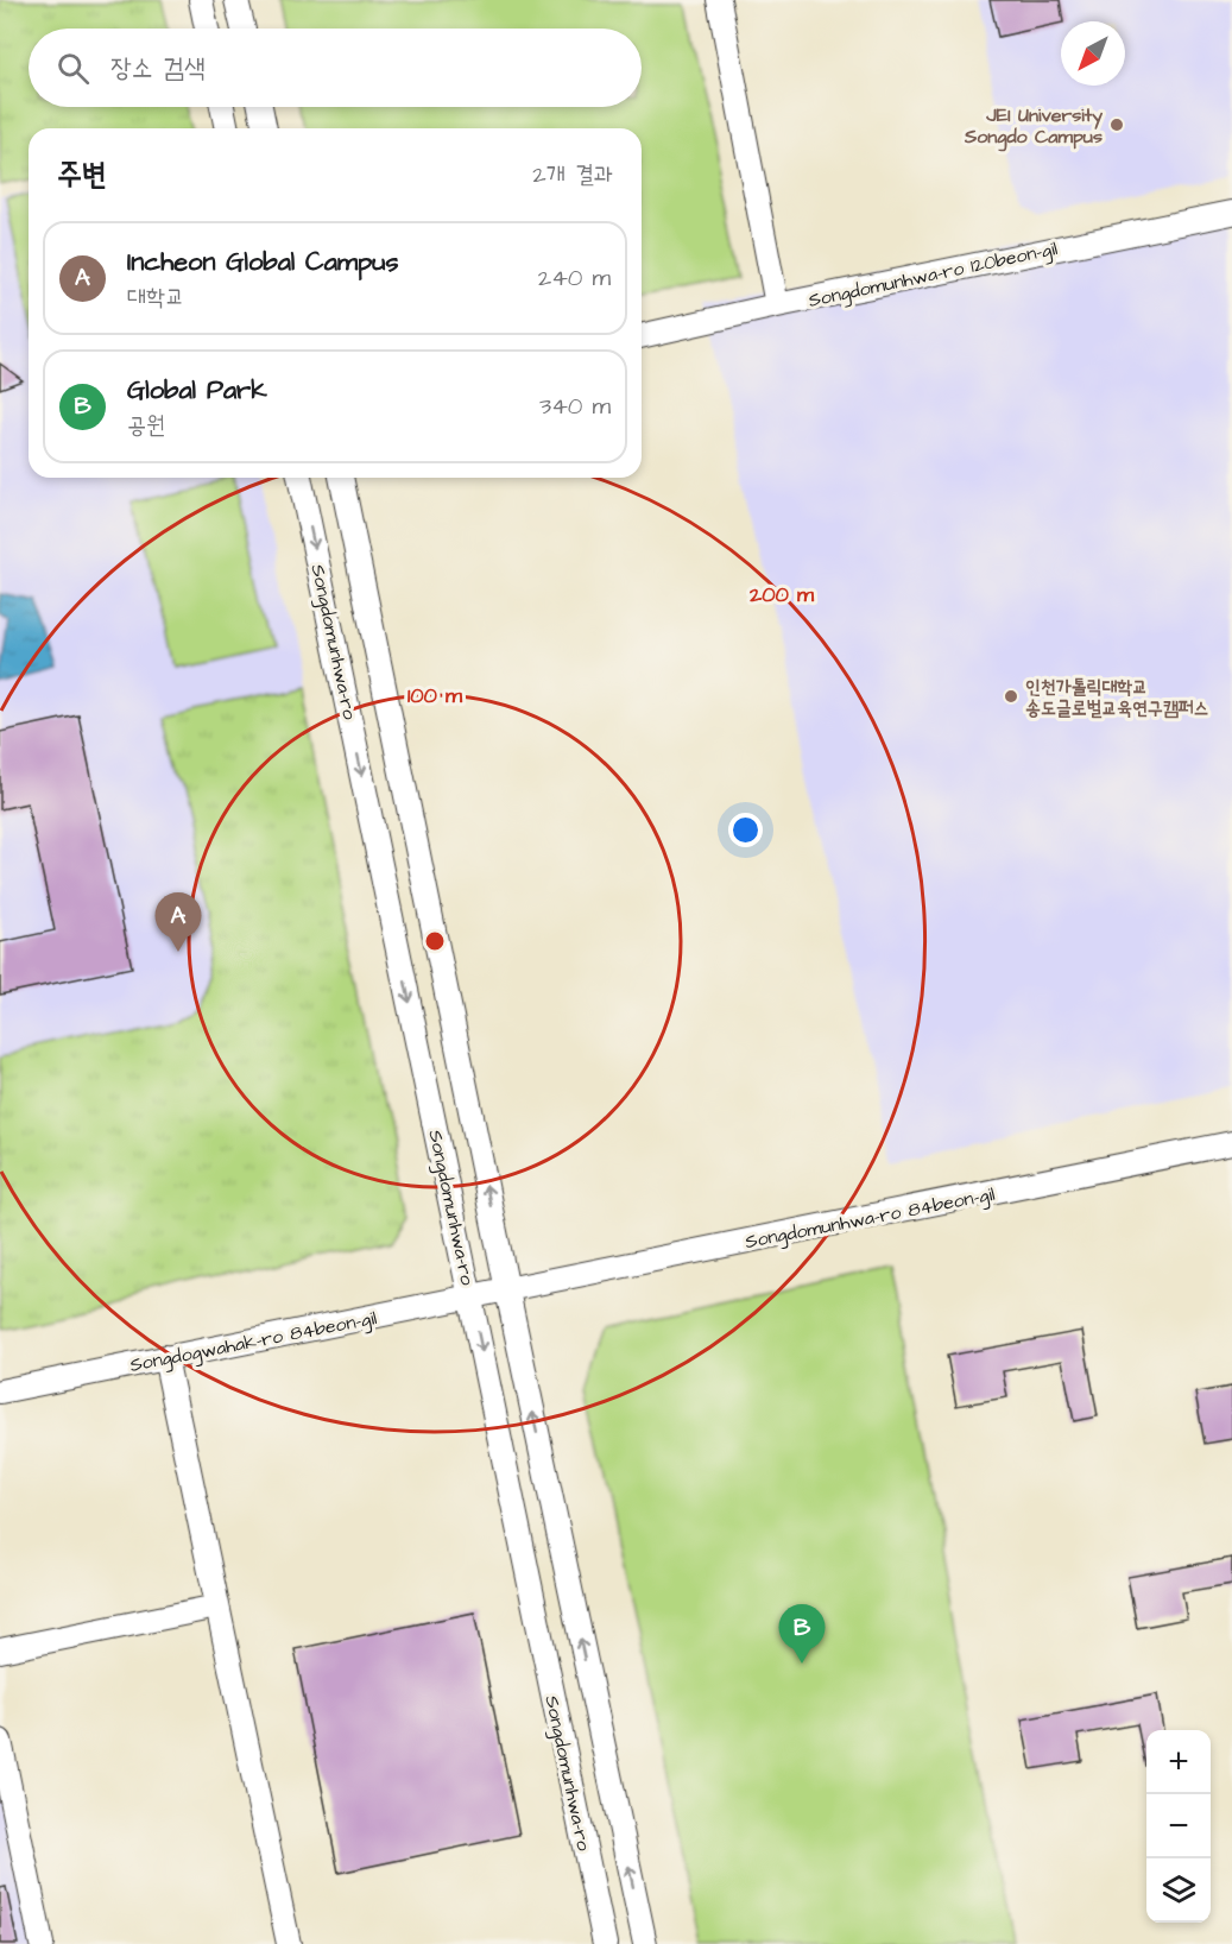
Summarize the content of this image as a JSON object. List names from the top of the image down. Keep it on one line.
{"streets":{"street":["Songdomunhwa-ro 120beon-gil","Songdomunhwa-ro","Songdomunhwa-ro 84beon-gil","Songdogwahak-ro 84beon-gil"]},"crossings":[["Songdomunhwa-ro","Songdomunhwa-ro 84beon-gil"],["Songdomunhwa-ro","Songdogwahak-ro 84beon-gil"],["Songdomunhwa-ro 84beon-gil","Songdogwahak-ro 84beon-gil"]],"places":["JEI University Songdo Campus","인천가톨릭대학교 송도글로벌교육연구캠퍼스"],"north":"bottom left","page":{"search":"장소 검색","heading":["주변","2개 결과"],"list":[{"mark":"A","name":"Incheon Global Campus","note":"대학교","value":"240 m"},{"mark":"B","name":"Global Park","note":"공원","value":"340 m"}],"pins":["A","B"],"map_buttons":["+","−"]},"rings":["200 m","100 m"]}
